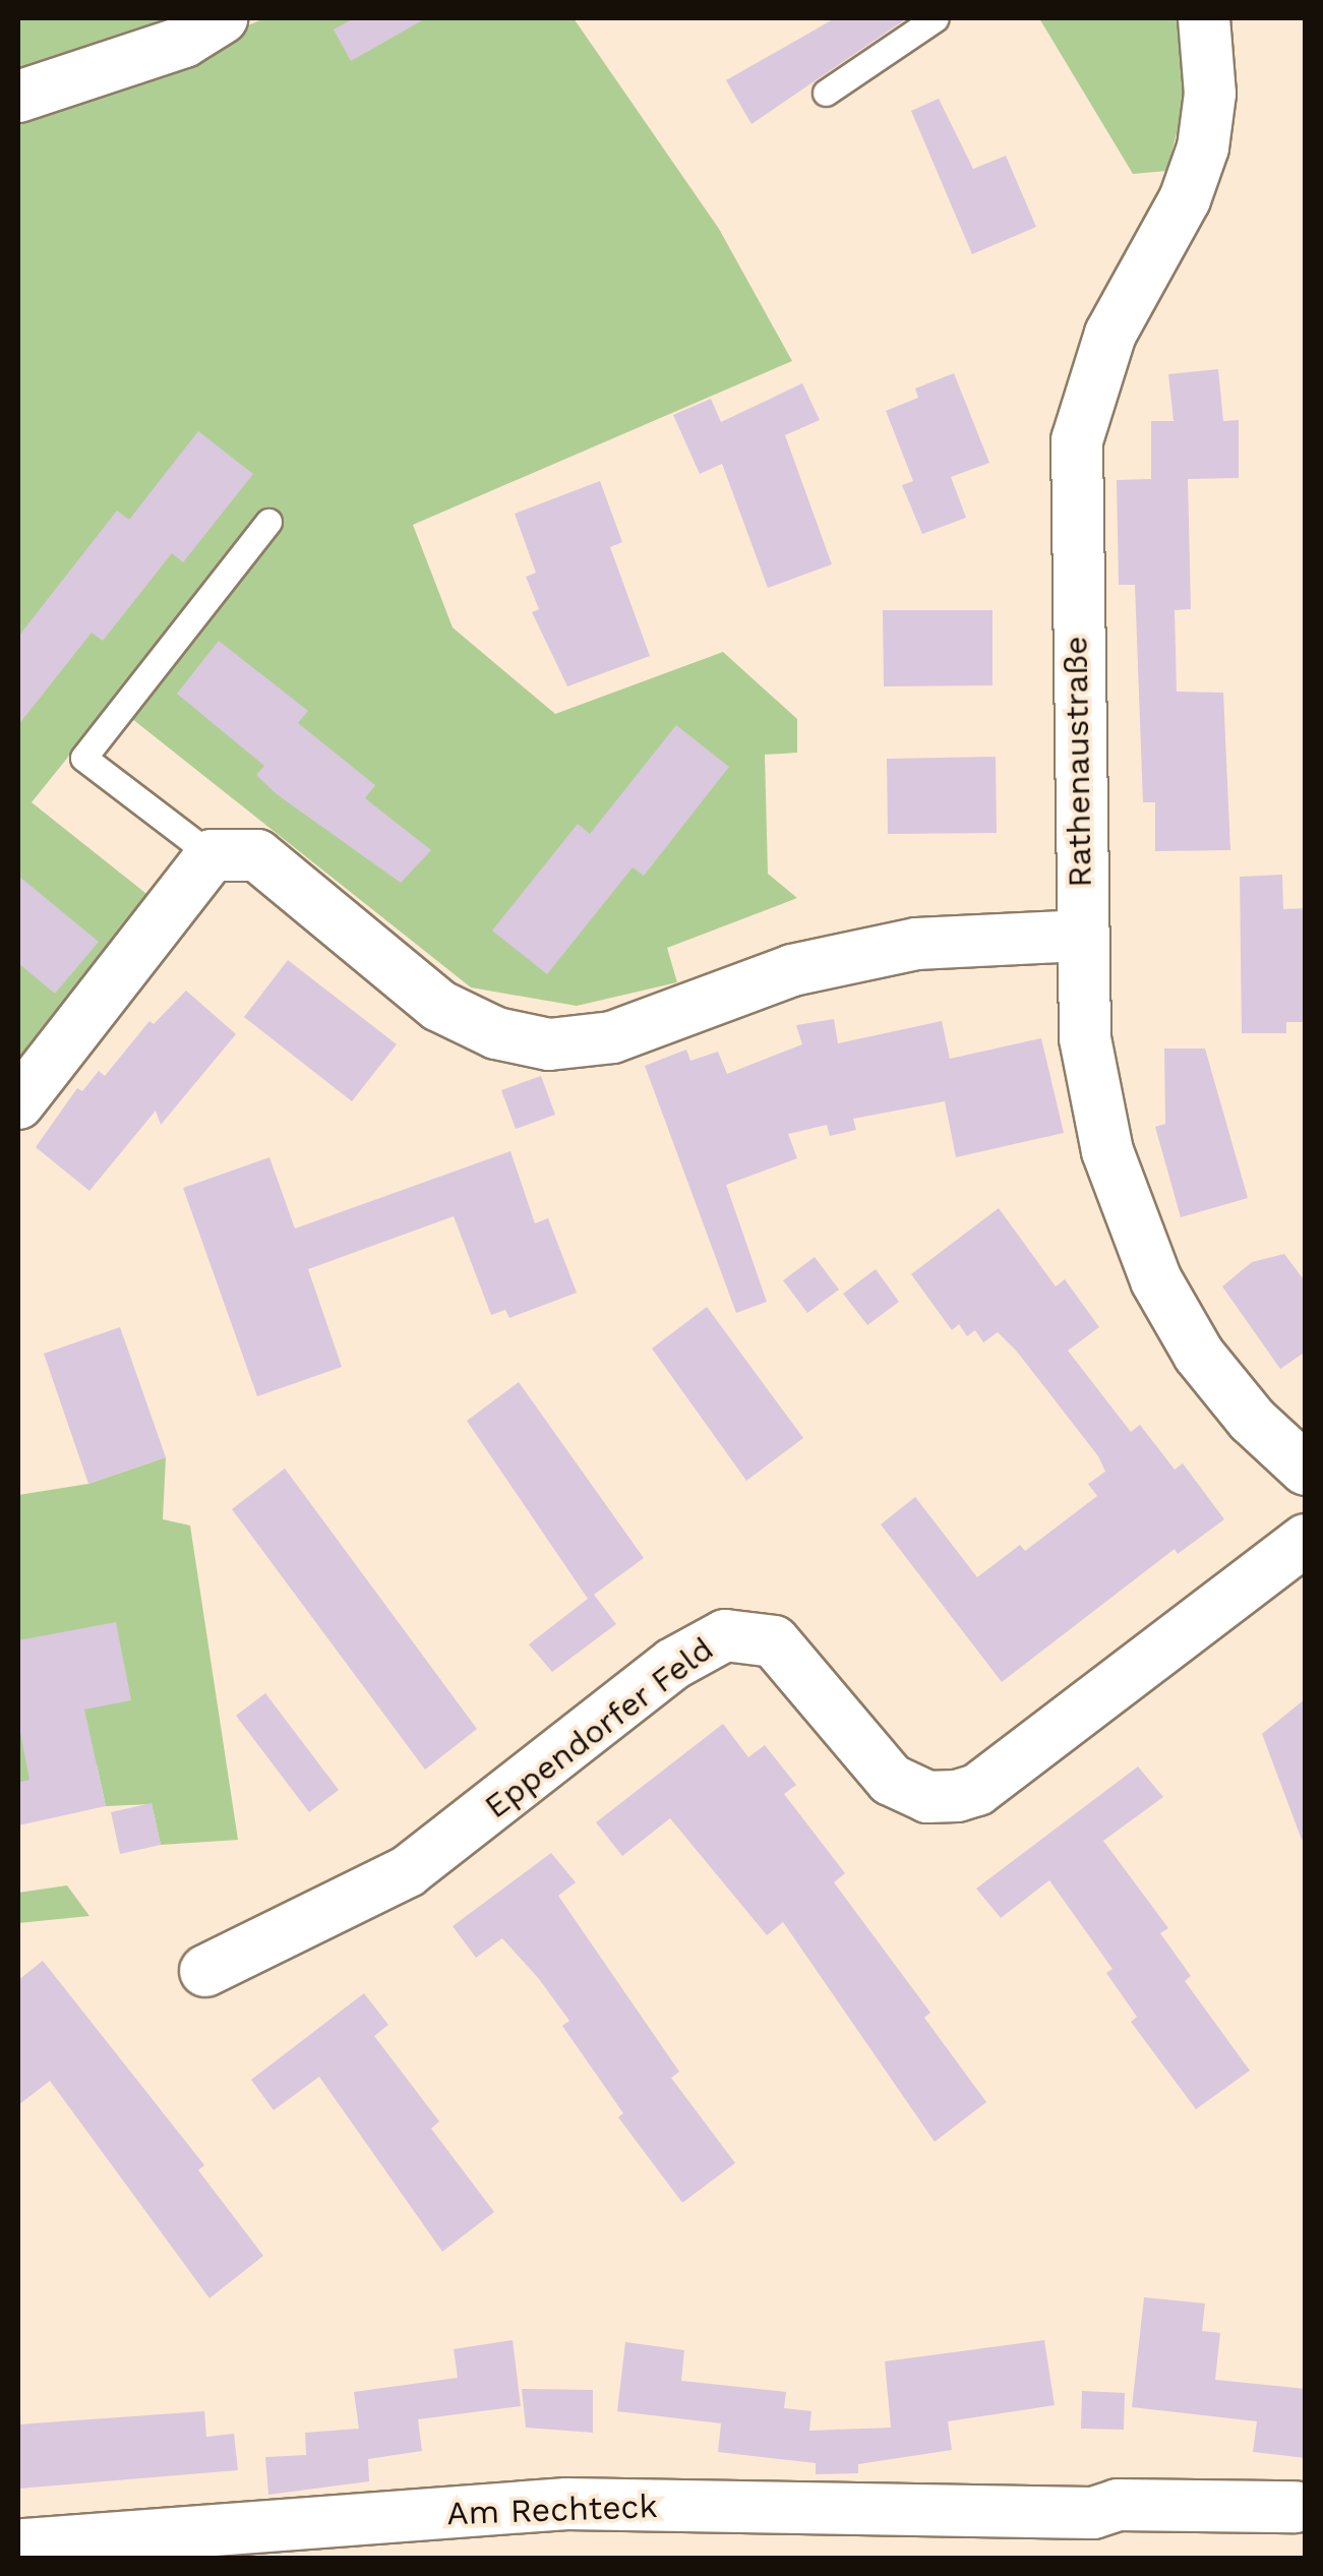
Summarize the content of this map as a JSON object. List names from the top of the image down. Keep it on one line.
{"streets":{"street":["Rathenaustraße","Eppendorfer Feld","Am Rechteck"]}}
